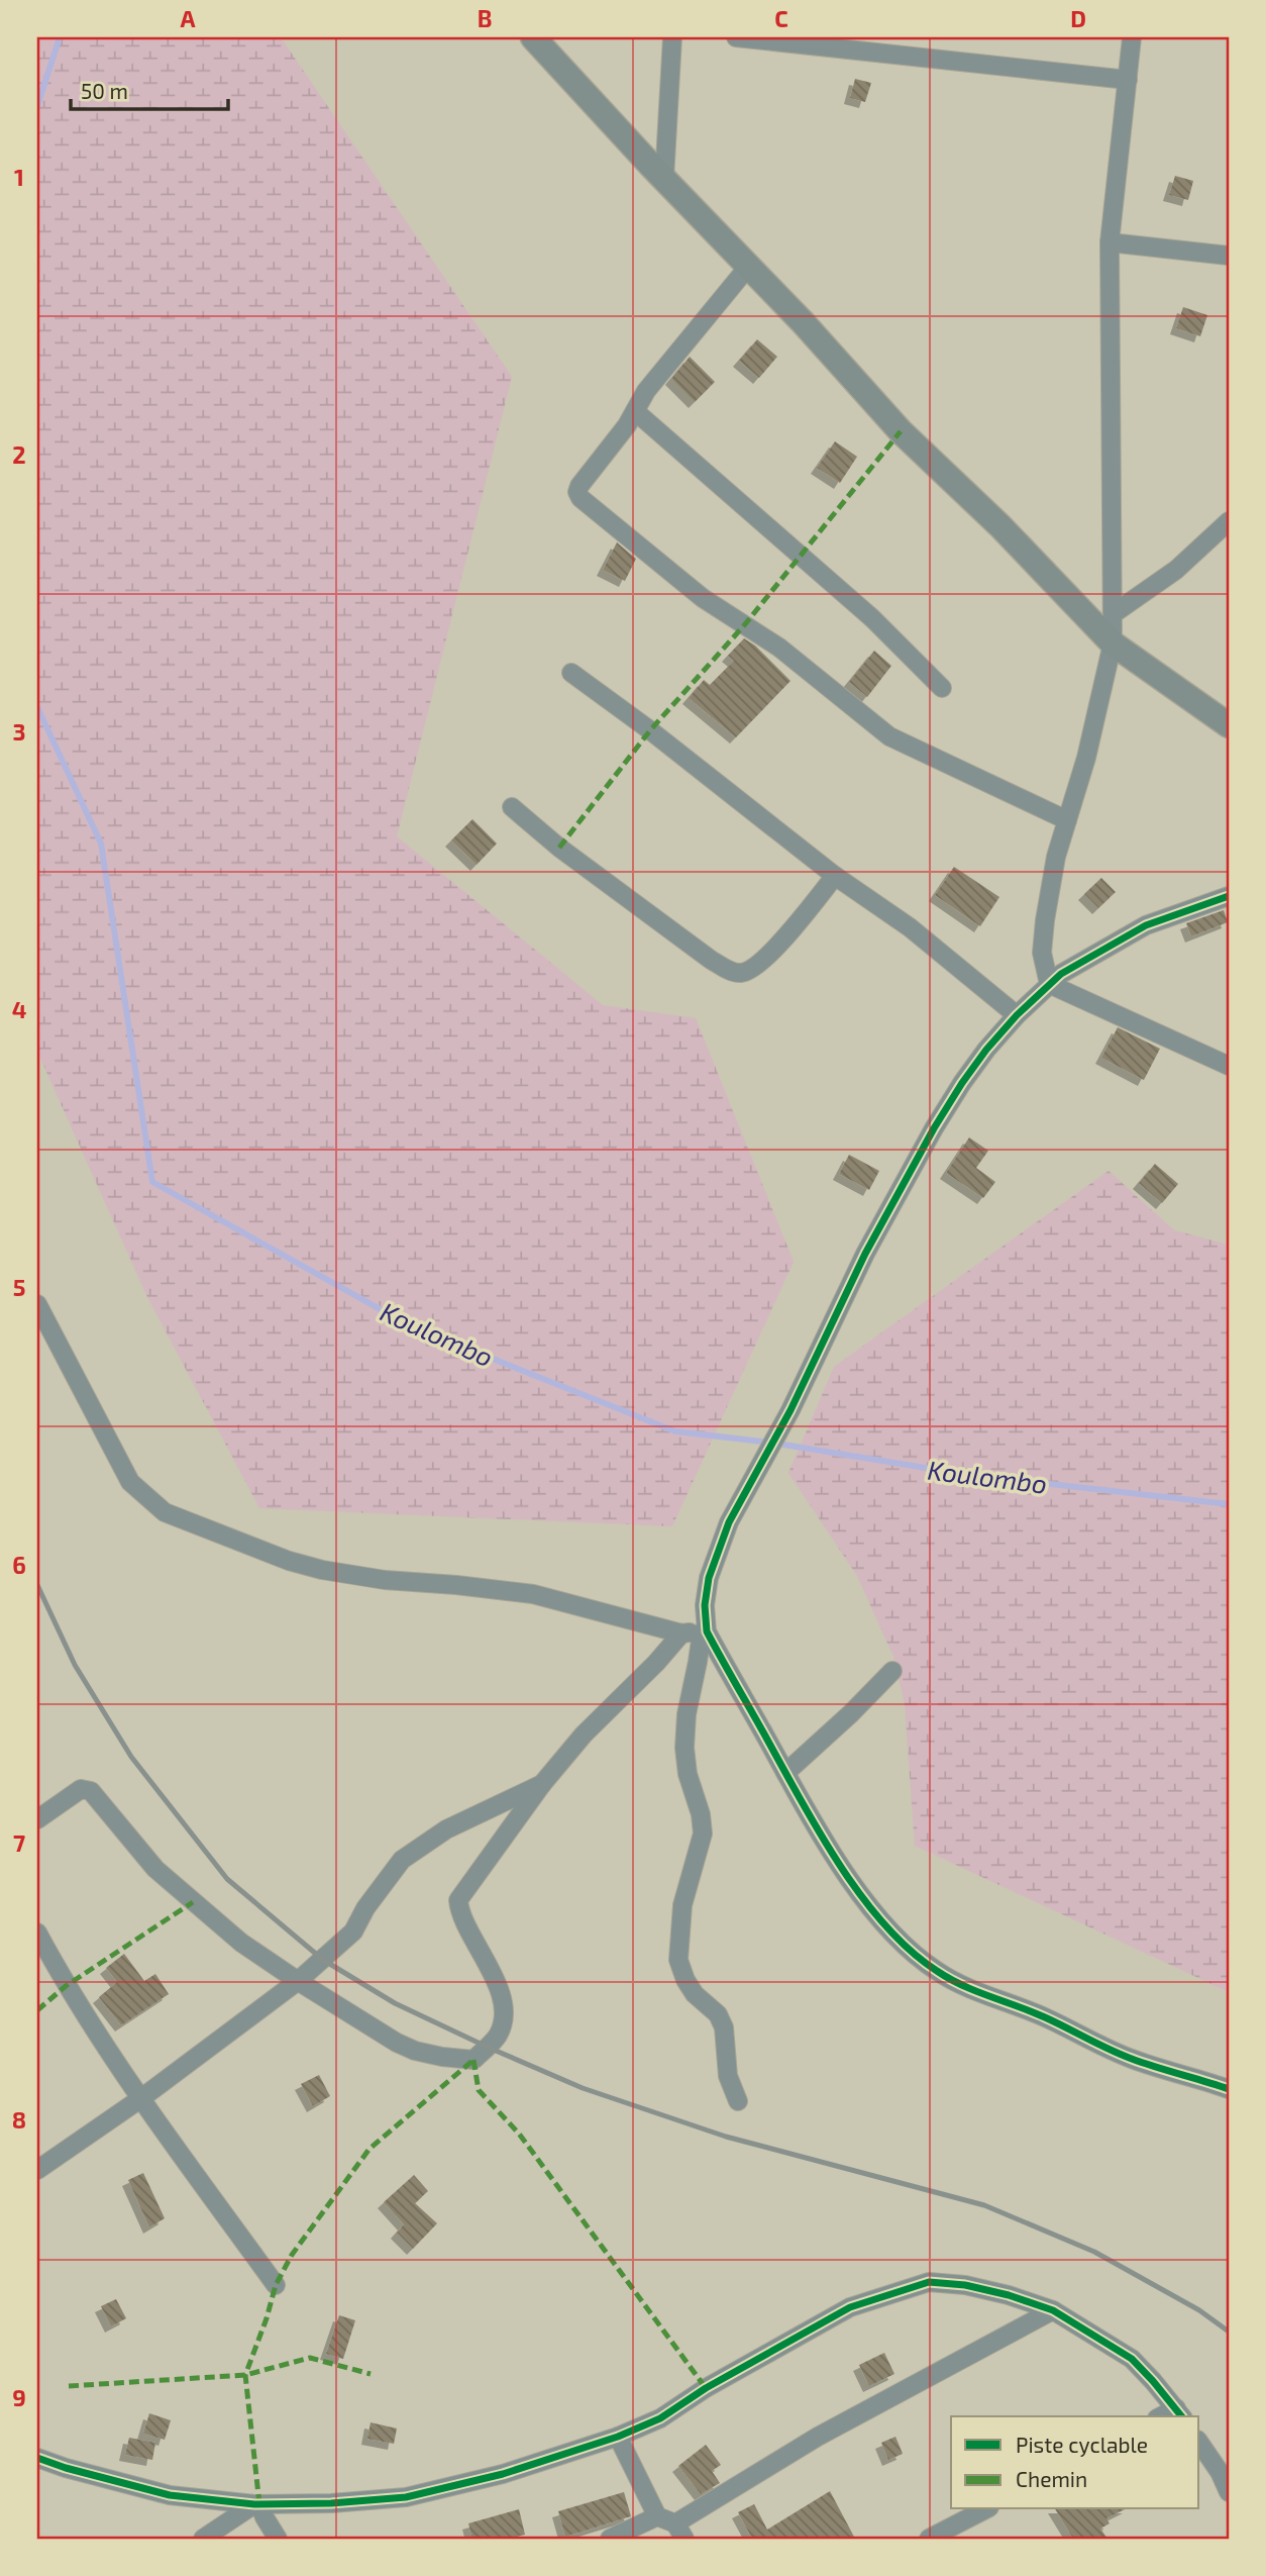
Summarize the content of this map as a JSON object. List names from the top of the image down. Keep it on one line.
{"water":["Koulombo"],"legend":["Piste cyclable","Chemin"],"scale_bar":"50 m","grid":{"columns":["A","B","C","D"],"rows":["1","2","3","4","5","6","7","8","9"]}}
